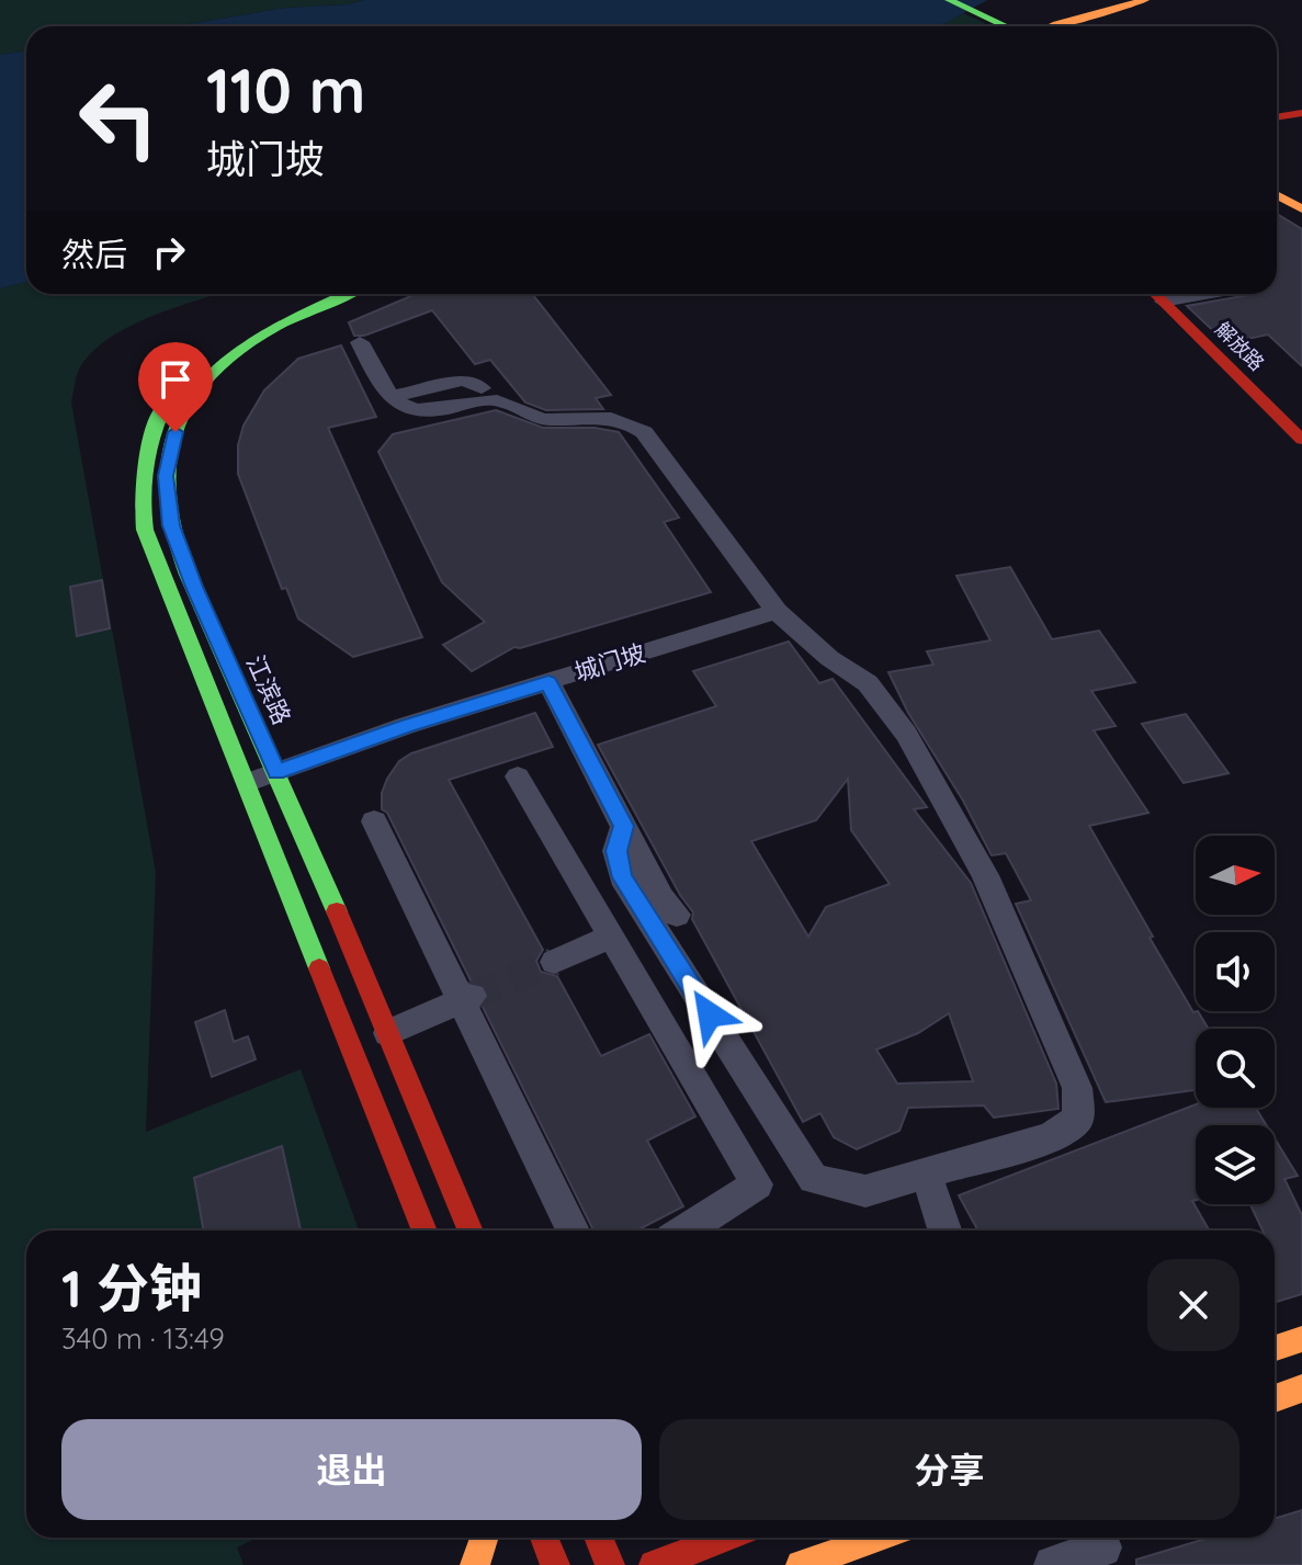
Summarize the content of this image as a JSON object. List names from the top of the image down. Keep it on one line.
{"streets":{"main road":["解放路","江滨路"],"street":["城门坡"]},"crossings":[["城门坡","江滨路"]],"north":"right","page":{"turn":["110 m","城门坡"],"then":"然后","heading":["1 分钟","340 m · 13:49"],"buttons":["退出","分享"]}}
